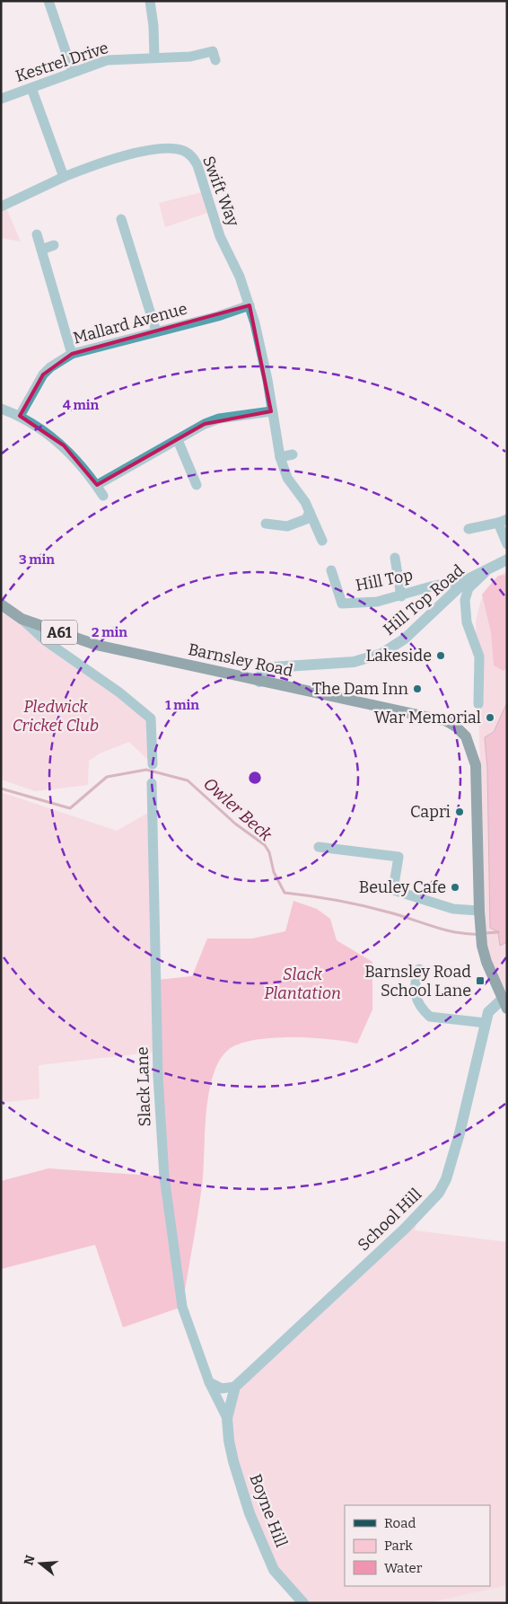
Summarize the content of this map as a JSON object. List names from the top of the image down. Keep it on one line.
{"streets":{"main road":["A61","Barnsley Road"],"street":["Kestrel Drive","Swift Way","Mallard Avenue","Hill Top","Hill Top Road","Slack Lane","School Hill","Boyne Hill"]},"crossings":[["Swift Way","Mallard Avenue"],["Hill Top","Hill Top Road"],["Hill Top Road","Barnsley Road"],["Barnsley Road","School Hill"],["Slack Lane","Boyne Hill"]],"water":["Owler Beck"],"parks":["Pledwick Cricket Club","Slack Plantation"],"places":{"other":["Lakeside","The Dam Inn","War Memorial","Capri","Beuley Cafe"],"transit":["Barnsley Road School Lane"]},"legend":["Road","Park","Water"],"north":"left","rings":["4 min","3 min","2 min","1 min"]}
